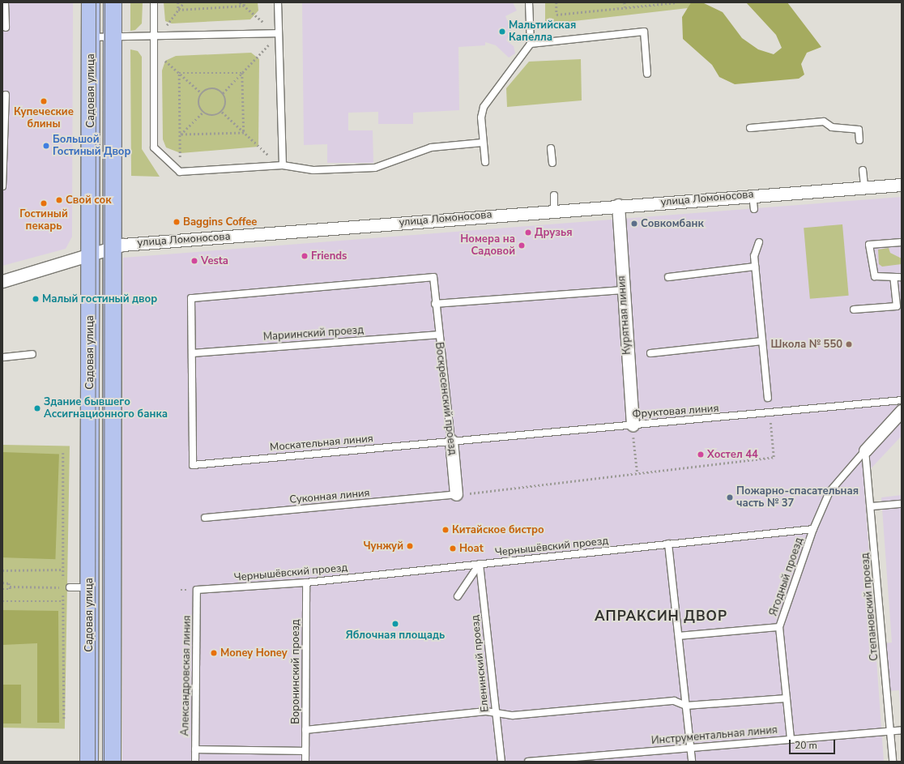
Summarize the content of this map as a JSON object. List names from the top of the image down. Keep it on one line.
{"streets":{"main road":["Садовая улица"],"street":["улица Ломоносова","Курятная линия","Воскресенский проезд"],"lane":["Мариинский проезд","Фруктовая линия","Москательная линия","Суконная линия","Чернышёвский проезд","Ягодный проезд","Степановский проезд","Еленинский проезд","Воронинский проезд","Александровская линия","Инструментальная линия"]},"crossings":[["Садовая улица","улица Ломоносова"],["улица Ломоносова","Курятная линия"],["Курятная линия","Фруктовая линия"],["Мариинский проезд","Воскресенский проезд"],["Мариинский проезд","Москательная линия"],["Воскресенский проезд","Фруктовая линия"],["Воскресенский проезд","Москательная линия"],["Воскресенский проезд","Суконная линия"],["Фруктовая линия","Москательная линия"],["Чернышёвский проезд","Ягодный проезд"],["Чернышёвский проезд","Еленинский проезд"],["Чернышёвский проезд","Воронинский проезд"],["Чернышёвский проезд","Александровская линия"],["Степановский проезд","Инструментальная линия"]],"districts":["АПРАКСИН ДВОР"],"places":["Мальтийская Капелла","Купеческие блины","Большой Гостиный Двор","Свой сок","Гостиный пекарь","Baggins Coffee","Совкомбанк","Друзья","Номера на Садовой","Friends","Vesta","Малый гостиный двор","Школа № 550","Здание бывшего Ассигнационного банка","Хостел 44","Пожарно-спасательная часть № 37","Китайское бистро","Чунжуй","Hoat","Яблочная площадь","Money Honey"],"scale_bar":"20 m"}
